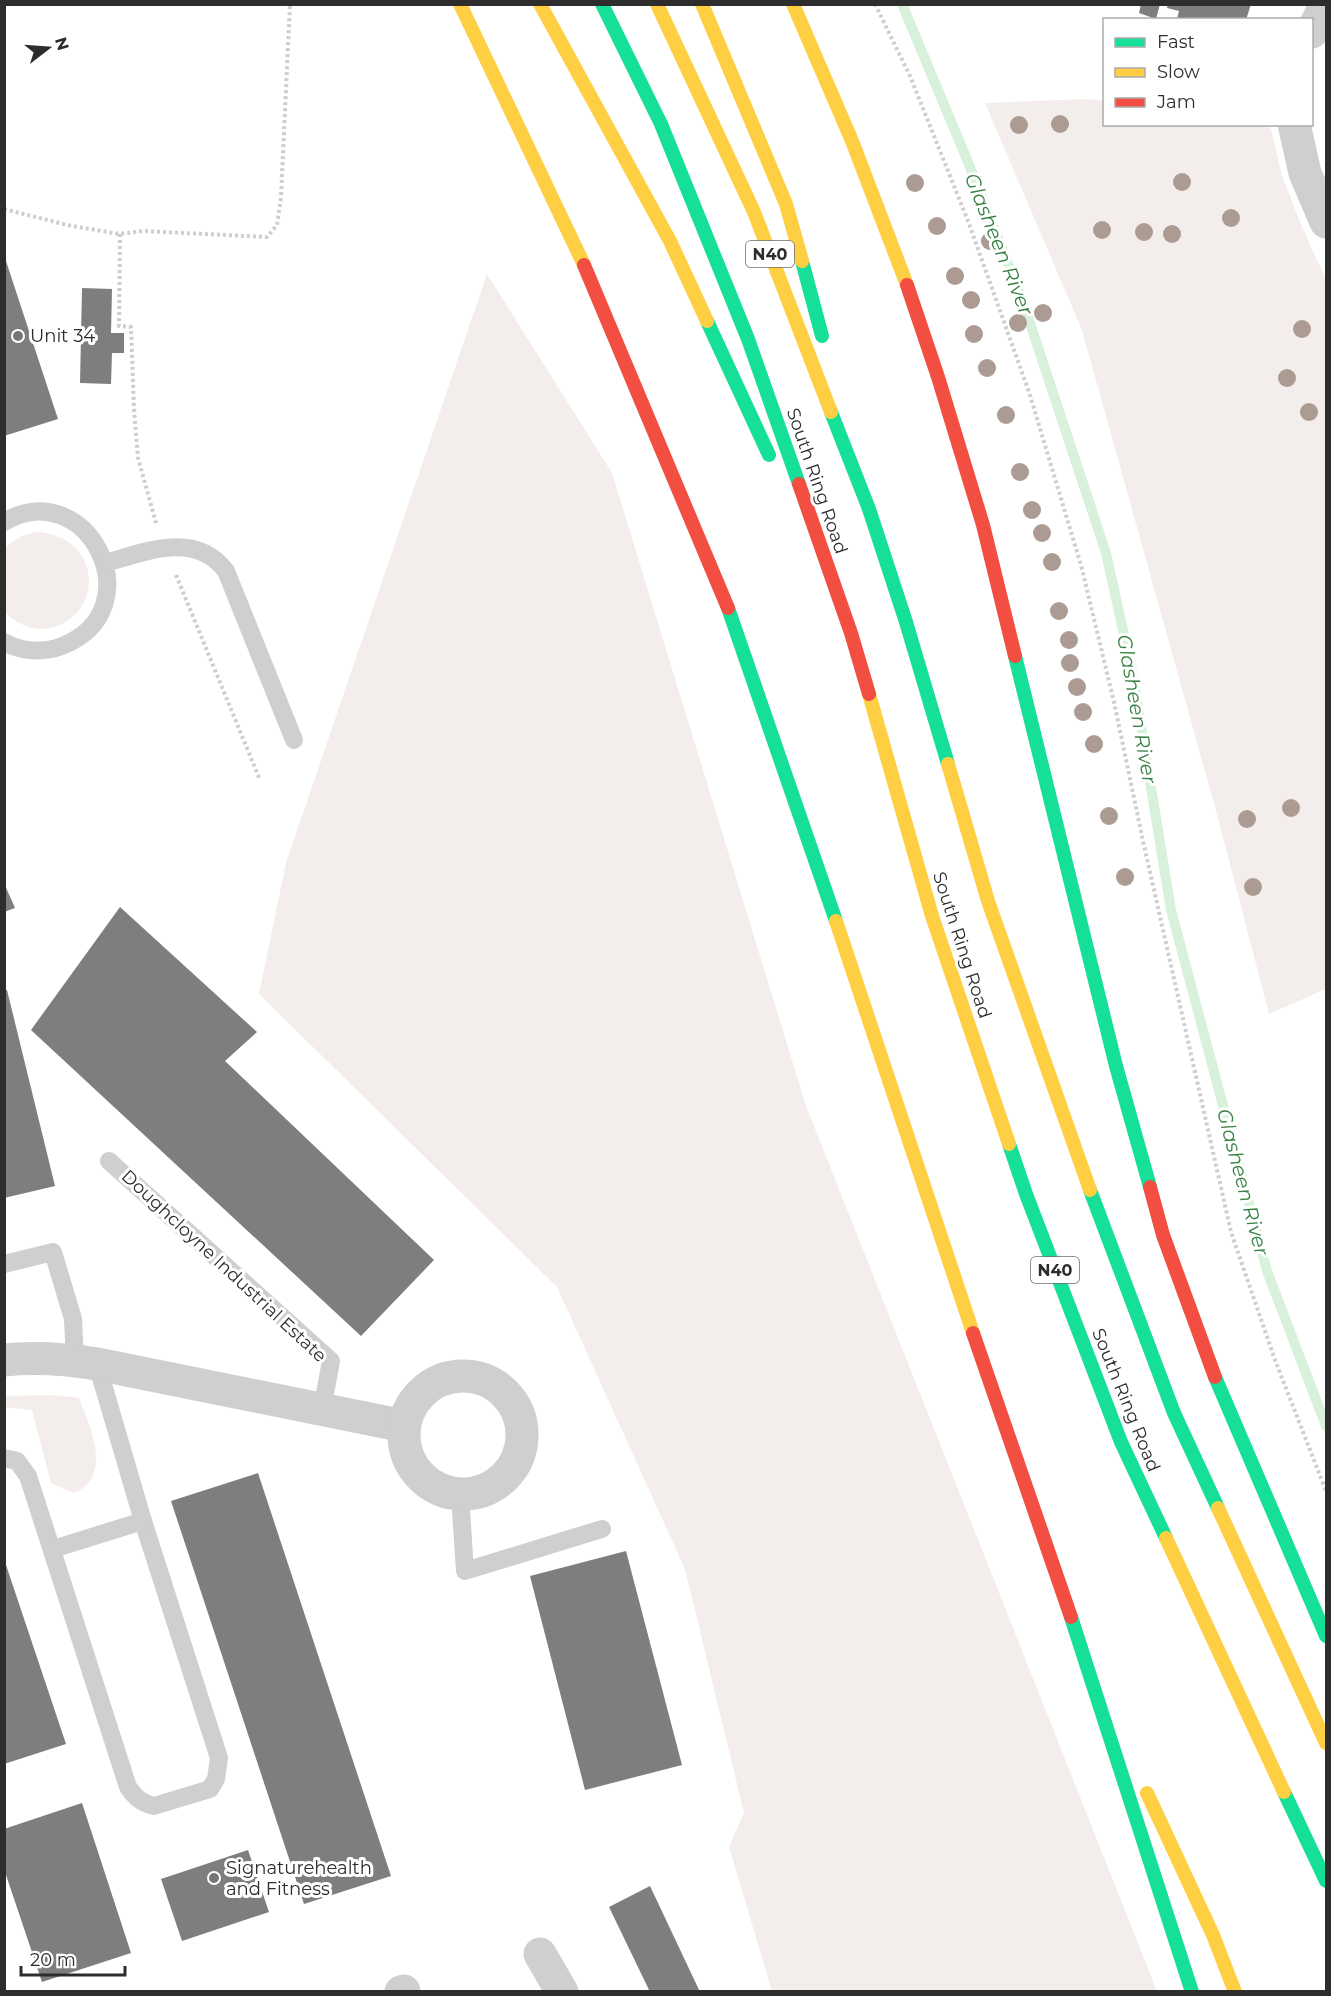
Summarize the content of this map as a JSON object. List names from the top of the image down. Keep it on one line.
{"streets":{"main road":["N40","South Ring Road"],"lane":["Doughcloyne Industrial Estate"]},"water":["Glasheen River"],"places":["Unit 34","Signaturehealth and Fitness"],"legend":["Fast","Slow","Jam"],"scale_bar":"20 m","north":"right"}
